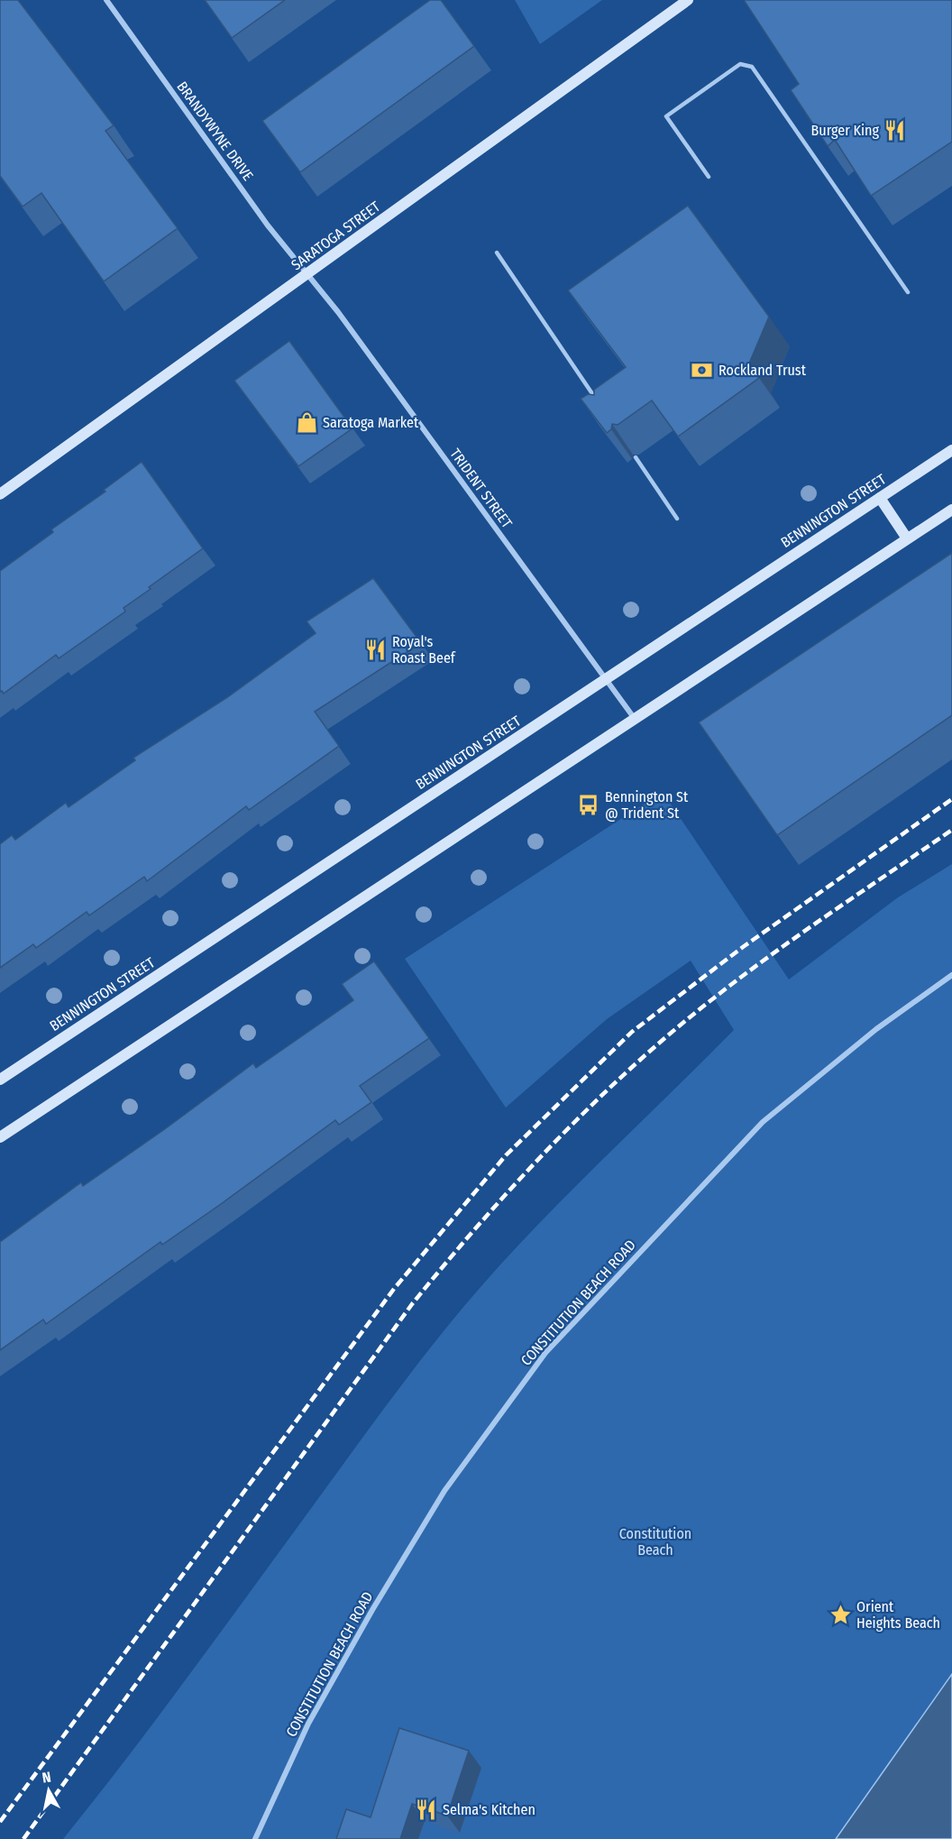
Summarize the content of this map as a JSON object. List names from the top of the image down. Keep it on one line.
{"streets":{"main road":["SARATOGA STREET","BENNINGTON STREET"],"street":["BRANDYWYNE DRIVE","TRIDENT STREET","CONSTITUTION BEACH ROAD"]},"crossings":[["BRANDYWYNE DRIVE","SARATOGA STREET"],["BRANDYWYNE DRIVE","TRIDENT STREET"],["SARATOGA STREET","TRIDENT STREET"],["TRIDENT STREET","BENNINGTON STREET"]],"parks":["Constitution Beach"],"places":{"restaurant":["Burger King","Royal's Roast Beef","Selma's Kitchen"],"bank":["Rockland Trust"],"shop":["Saratoga Market"],"bus stop":["Bennington St @ Trident St"],"place":["Orient Heights Beach"]},"north":"top"}
